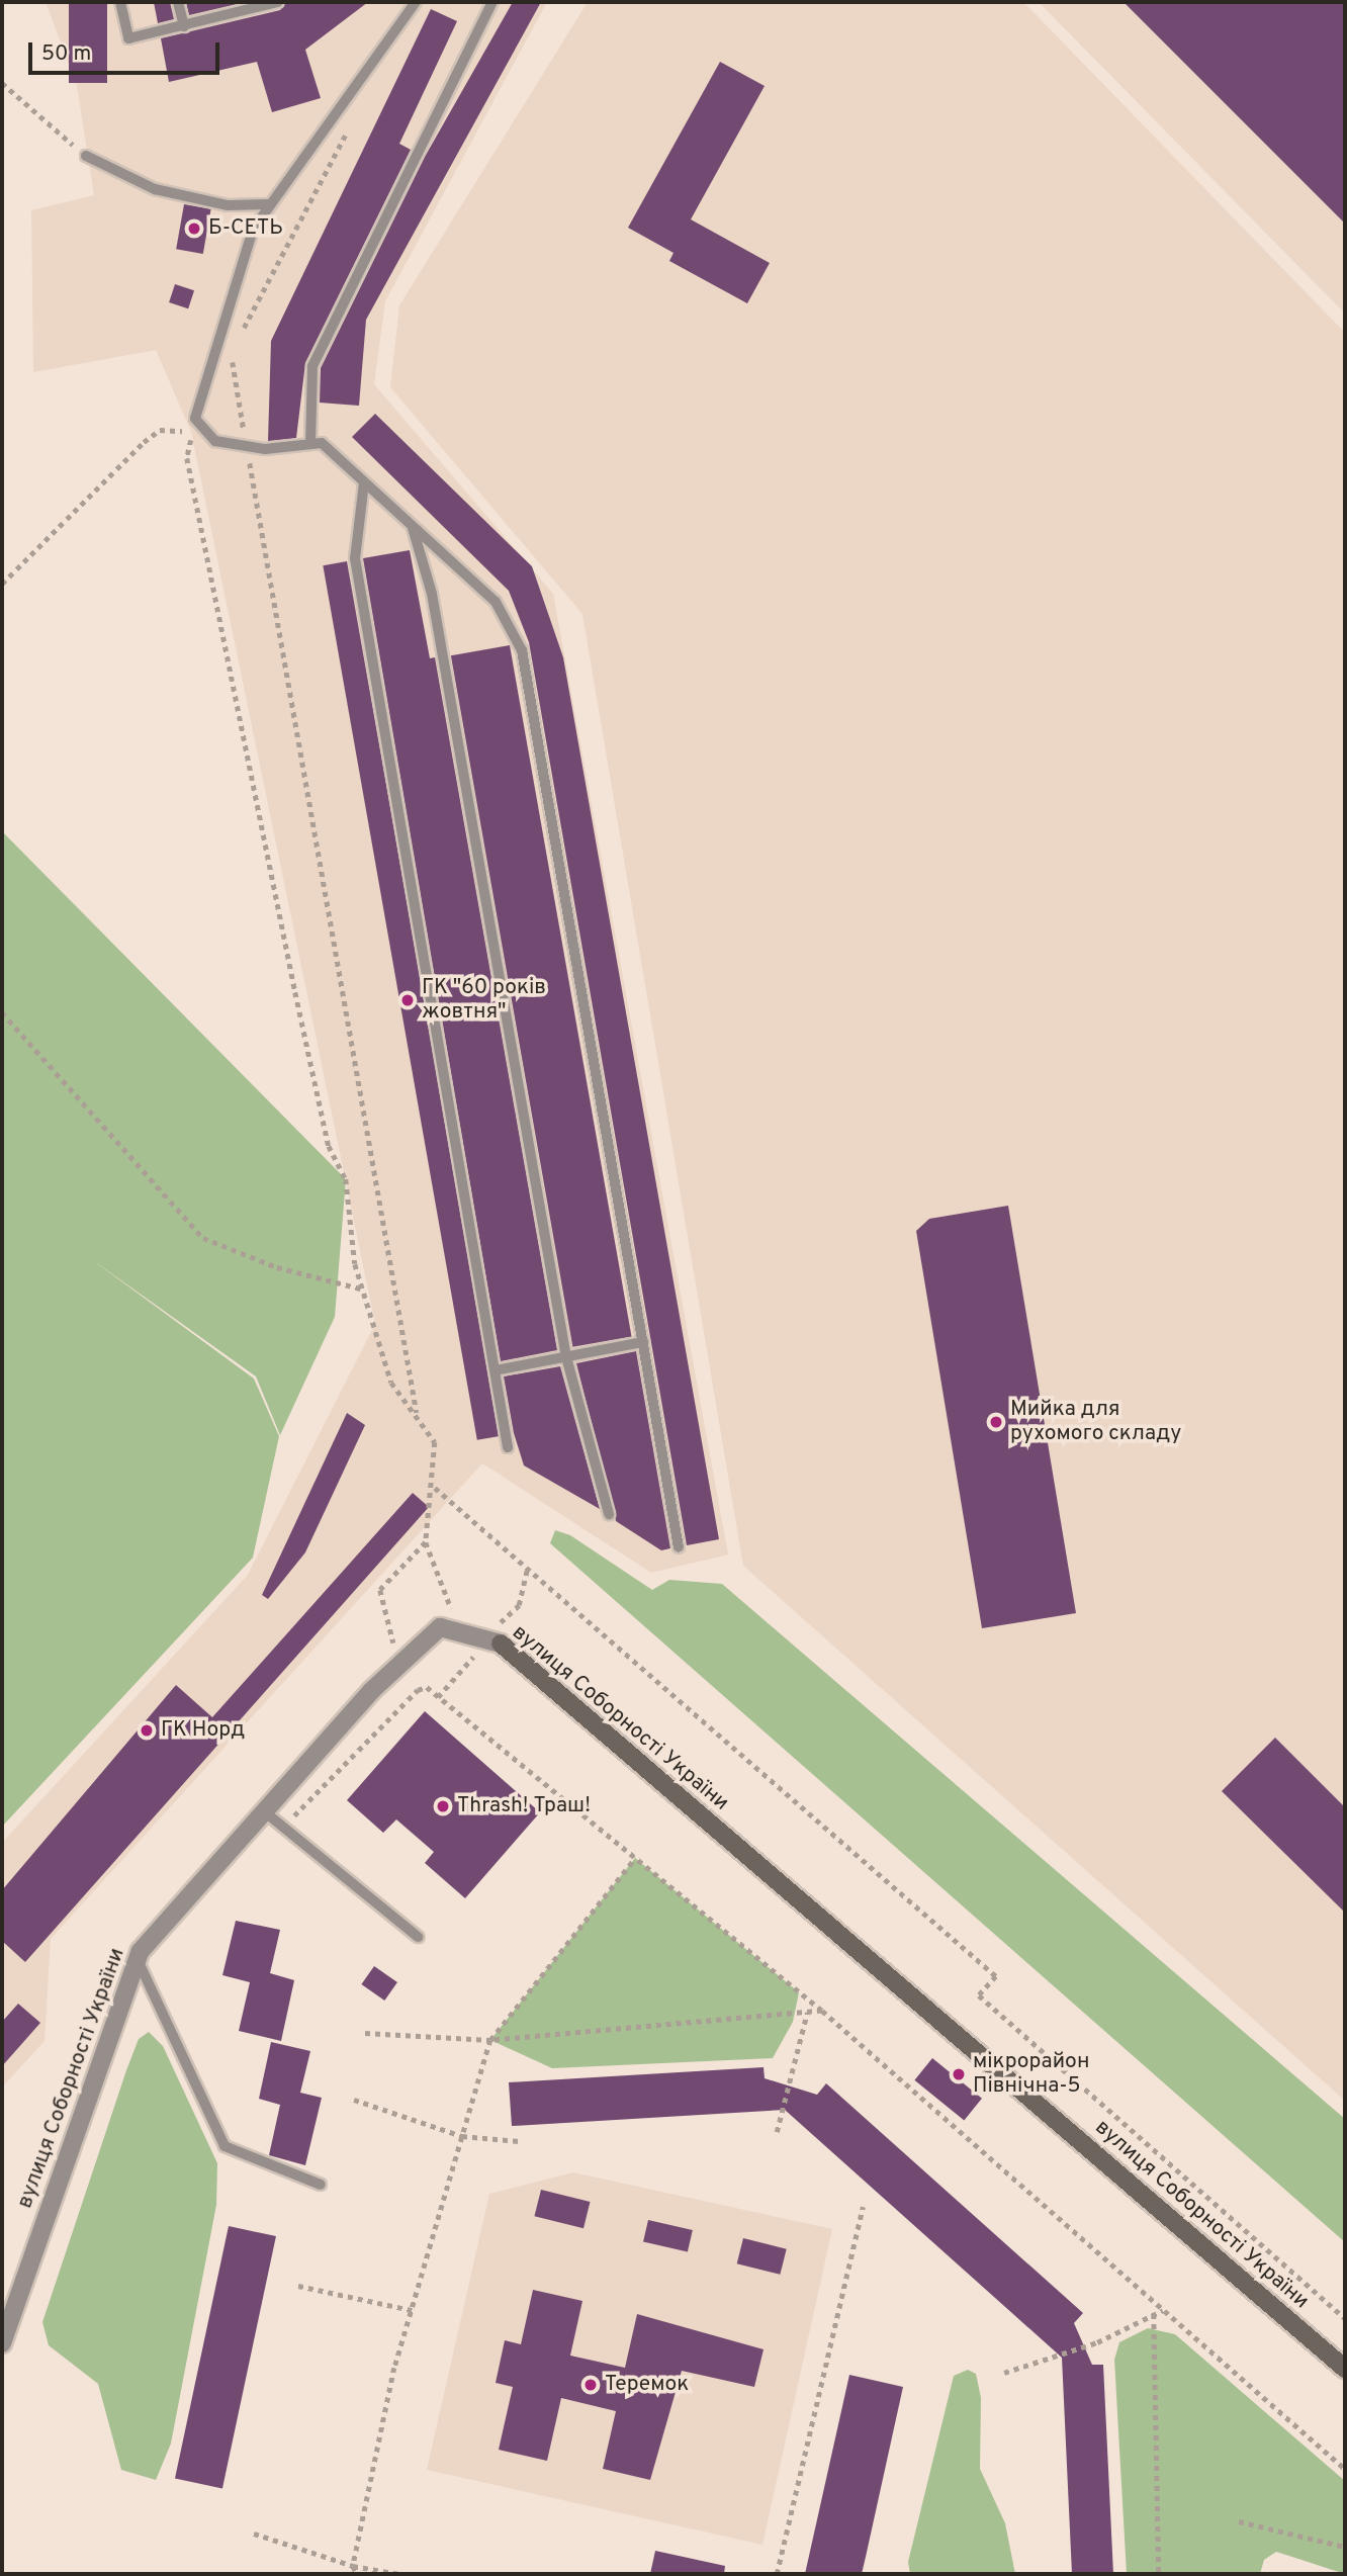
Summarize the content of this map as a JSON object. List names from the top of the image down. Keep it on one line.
{"streets":{"street":["вулиця Соборності України"]},"places":["Б-СЕТЬ","ГК \"60 років жовтня\"","Мийка для рухомого складу","ГК Норд","Thrash! Траш!","мікрорайон Північна-5","Теремок"],"scale_bar":"50 m"}
